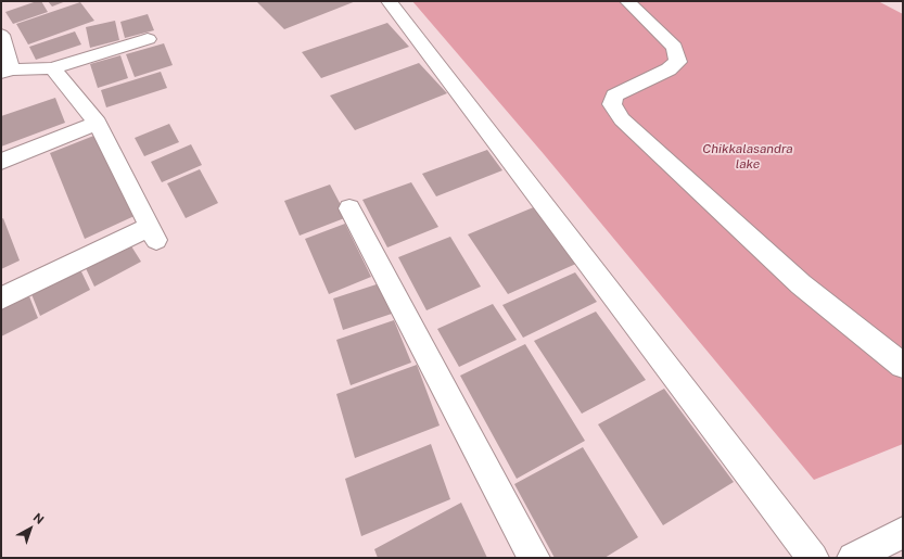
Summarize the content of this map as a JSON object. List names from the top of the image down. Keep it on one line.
{"water":["Chikkalasandra lake"],"north":"top right"}
